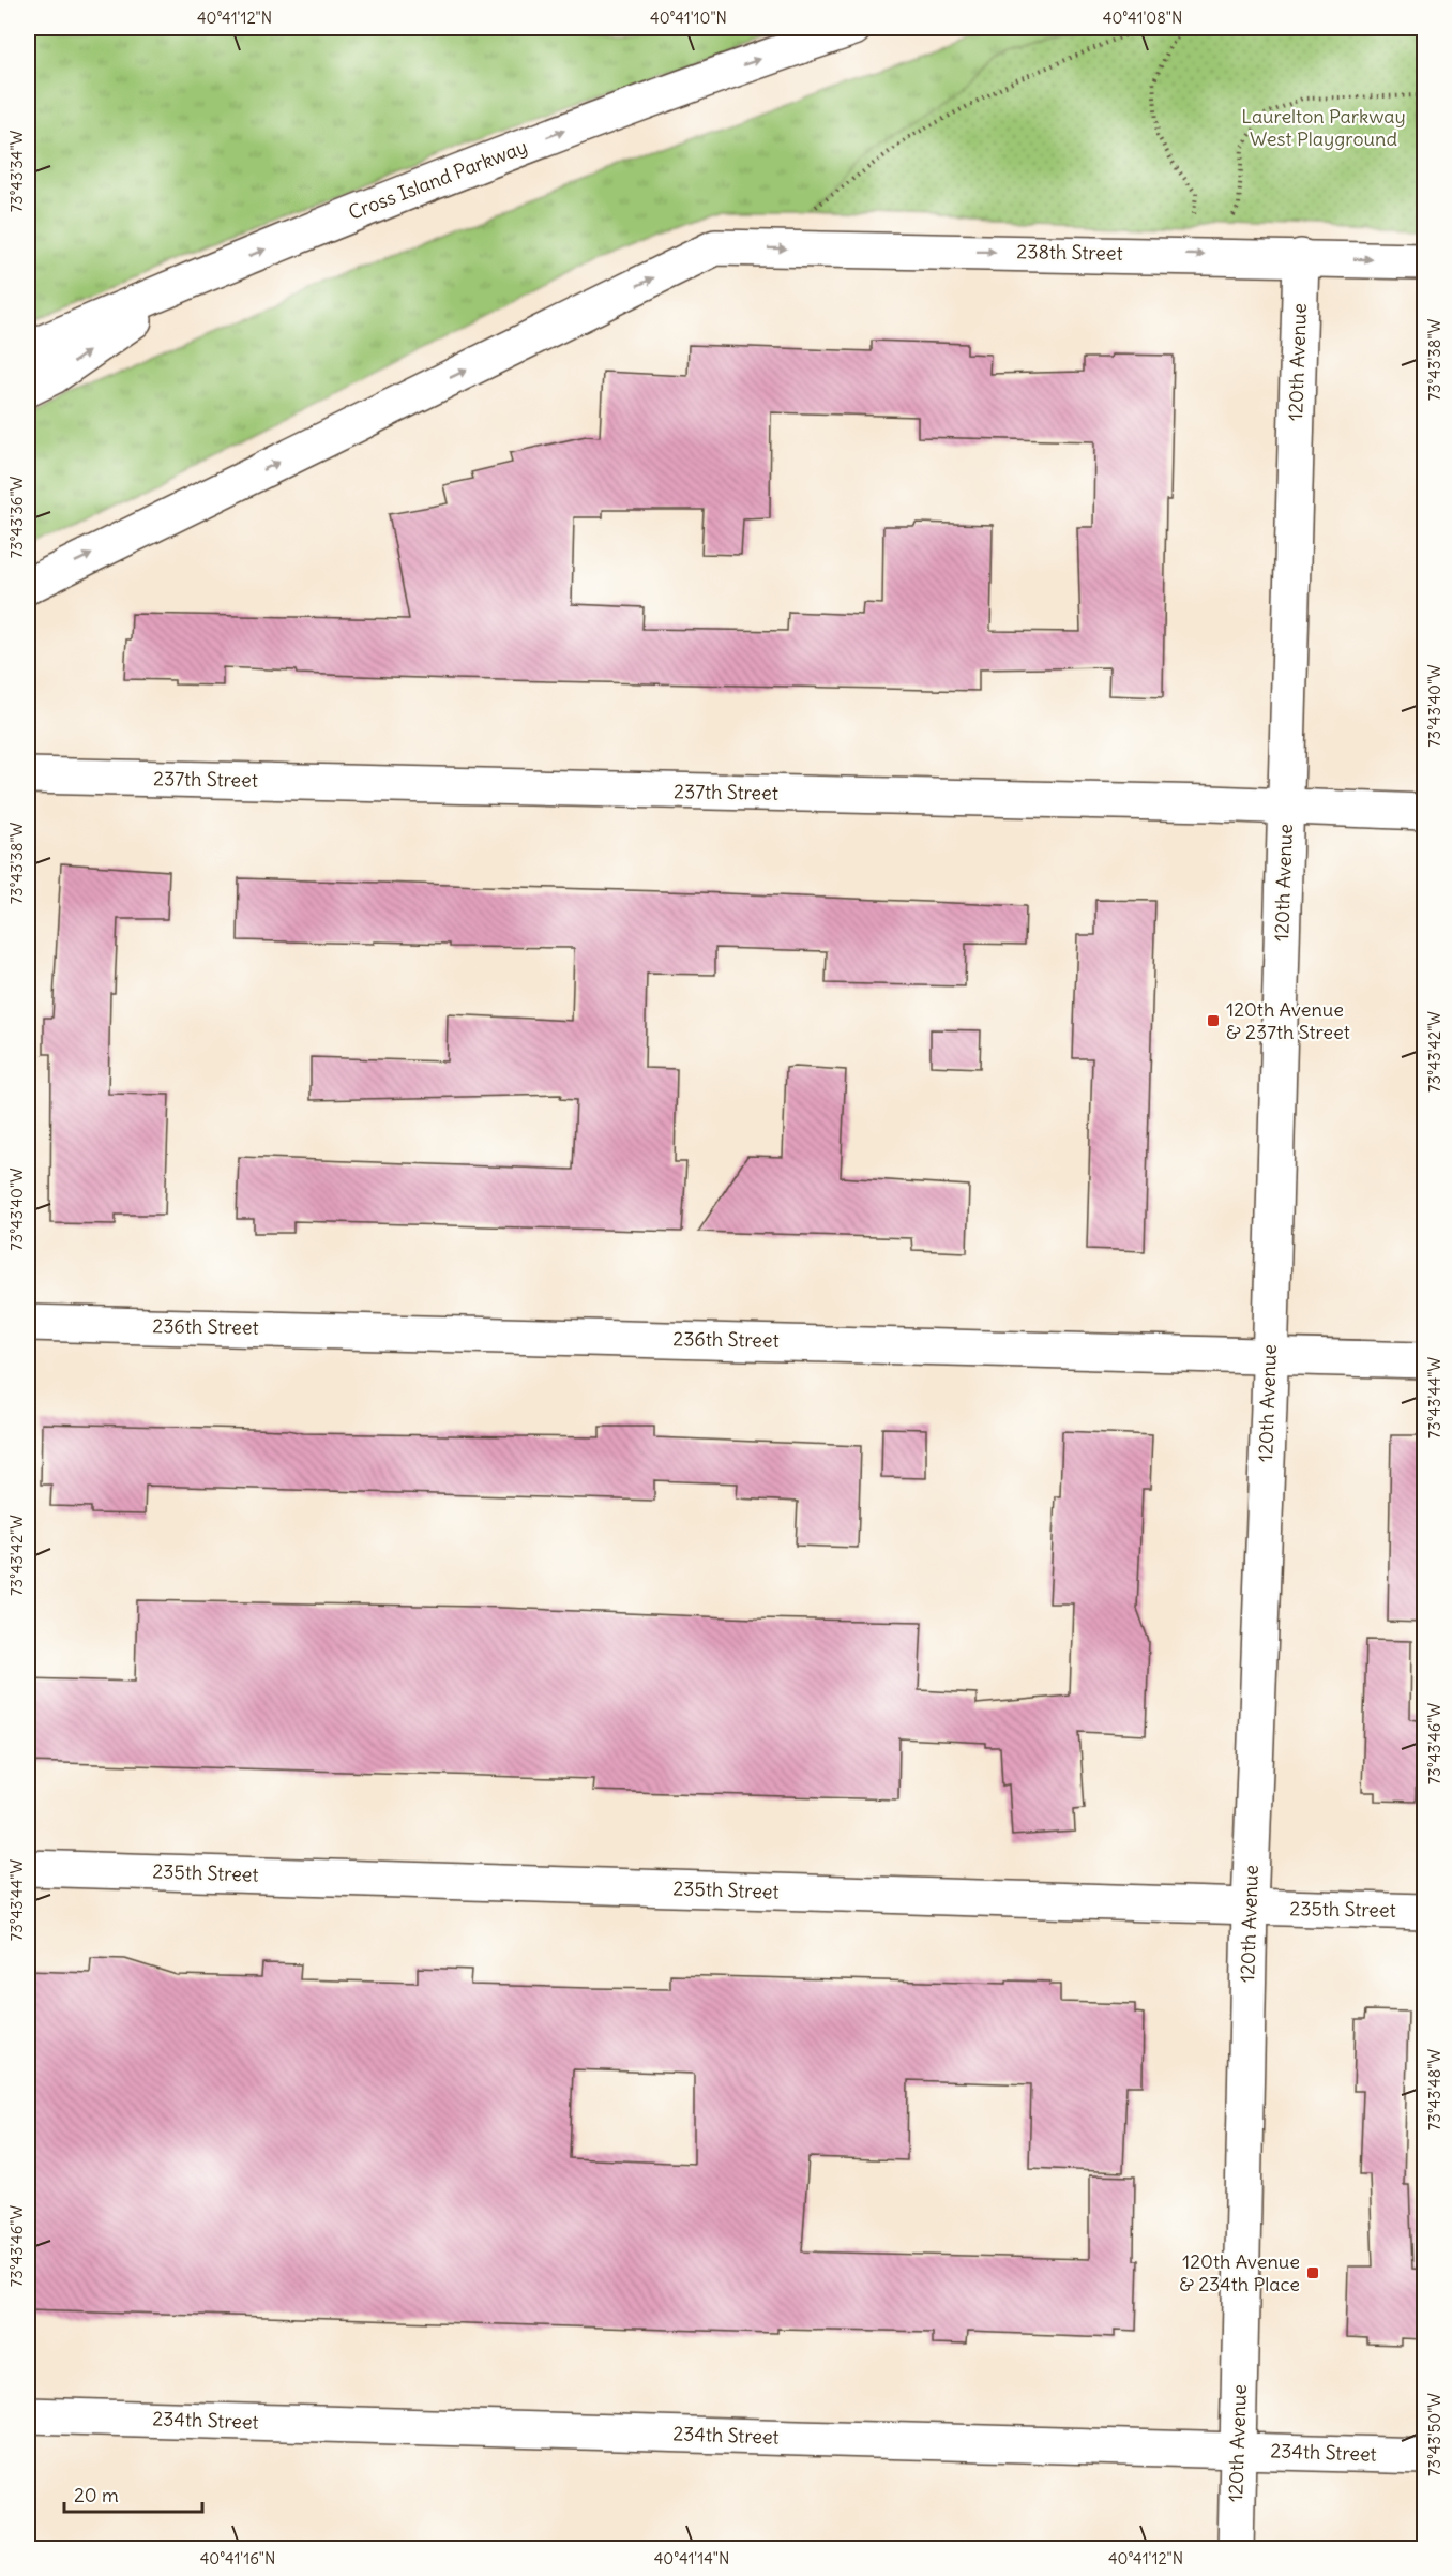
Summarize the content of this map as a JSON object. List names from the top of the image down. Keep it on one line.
{"streets":{"main road":["Cross Island Parkway","238th Street","120th Avenue","237th Street","236th Street","235th Street","234th Street"]},"crossings":[["238th Street","120th Avenue"],["120th Avenue","237th Street"],["120th Avenue","236th Street"],["120th Avenue","235th Street"],["120th Avenue","234th Street"]],"one_way":["Cross Island Parkway","238th Street"],"parks":["Laurelton Parkway West Playground"],"places":{"transit":["120th Avenue & 237th Street","120th Avenue & 234th Place"]},"scale_bar":"20 m","coordinates":["40°41'12\"N","40°41'10\"N","40°41'08\"N","73°43'34\"W","73°43'38\"W","73°43'36\"W","73°43'40\"W","73°43'42\"W","73°43'44\"W","73°43'46\"W","73°43'48\"W","73°43'50\"W","40°41'16\"N","40°41'14\"N"]}
